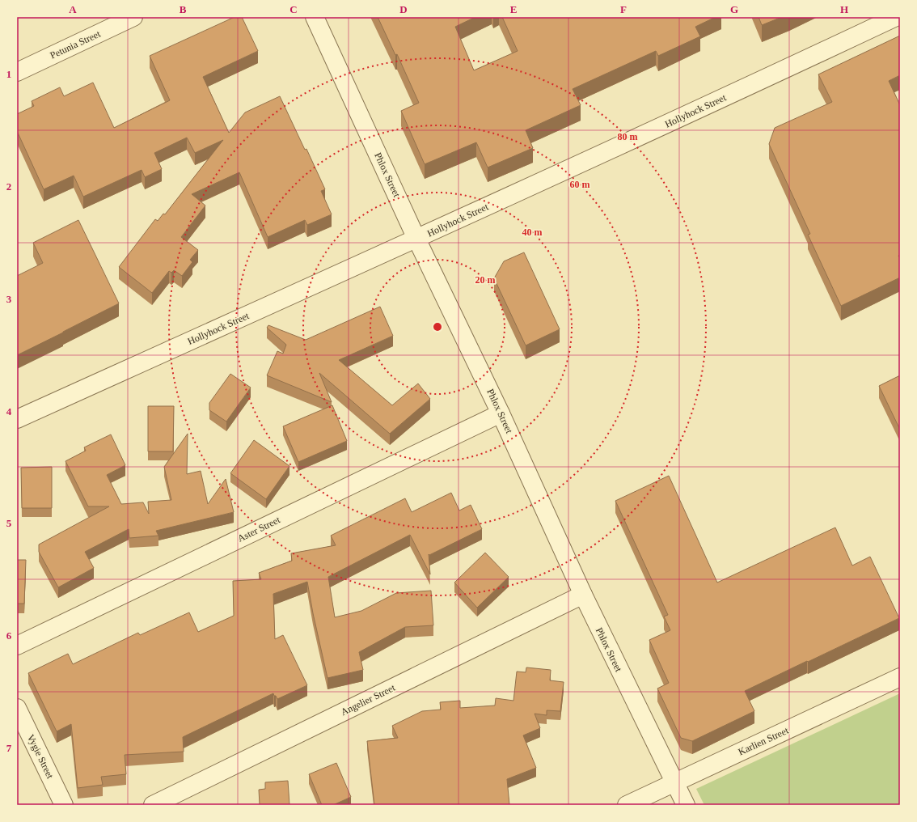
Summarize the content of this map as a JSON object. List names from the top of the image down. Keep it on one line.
{"streets":{"street":["Petunia Street","Hollyhock Street","Phlox Street","Aster Street","Angelier Street","Karlien Street","Vygie Street"]},"crossings":[["Hollyhock Street","Phlox Street"],["Phlox Street","Aster Street"],["Phlox Street","Angelier Street"],["Phlox Street","Karlien Street"]],"grid":{"columns":["A","B","C","D","E","F","G","H"],"rows":["1","2","3","4","5","6","7"]},"rings":["80 m","60 m","40 m","20 m"]}
